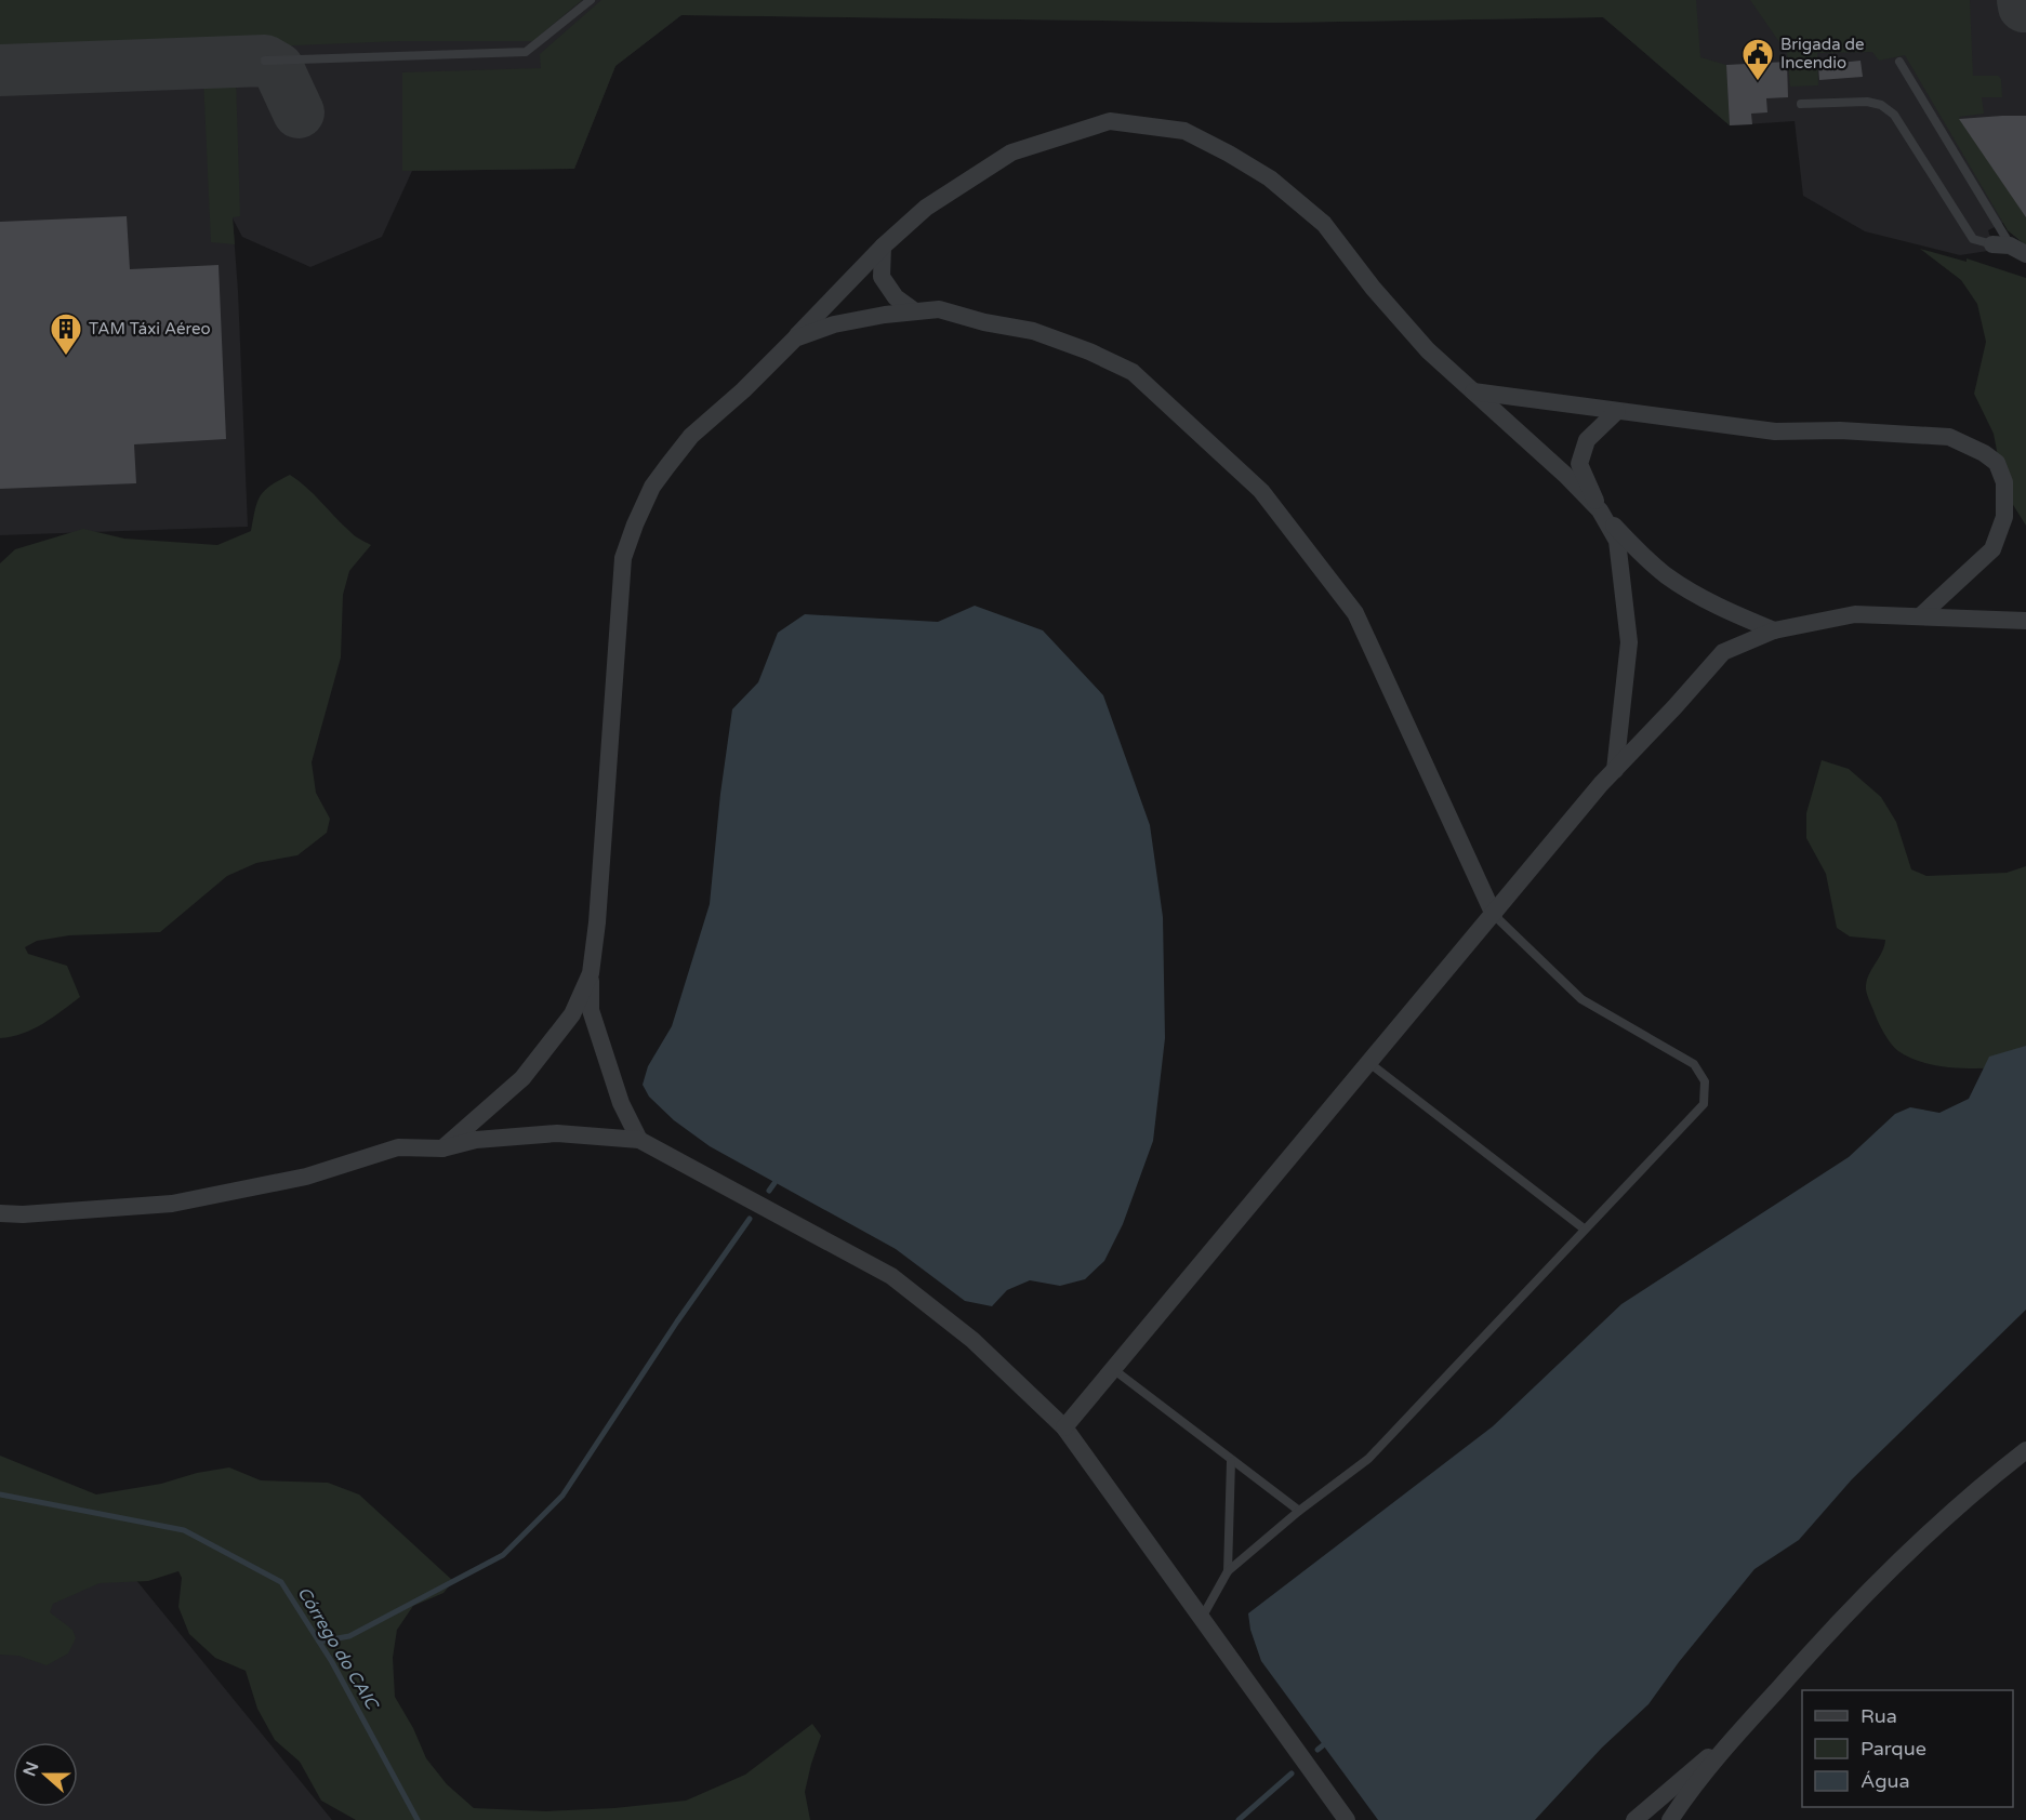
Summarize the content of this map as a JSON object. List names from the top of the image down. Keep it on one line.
{"water":["Córrego do CAIC"],"places":{"public building":["Brigada de Incendio"],"building":["TAM Táxi Aéreo"]},"legend":["Rua","Parque","Água"],"north":"left"}
